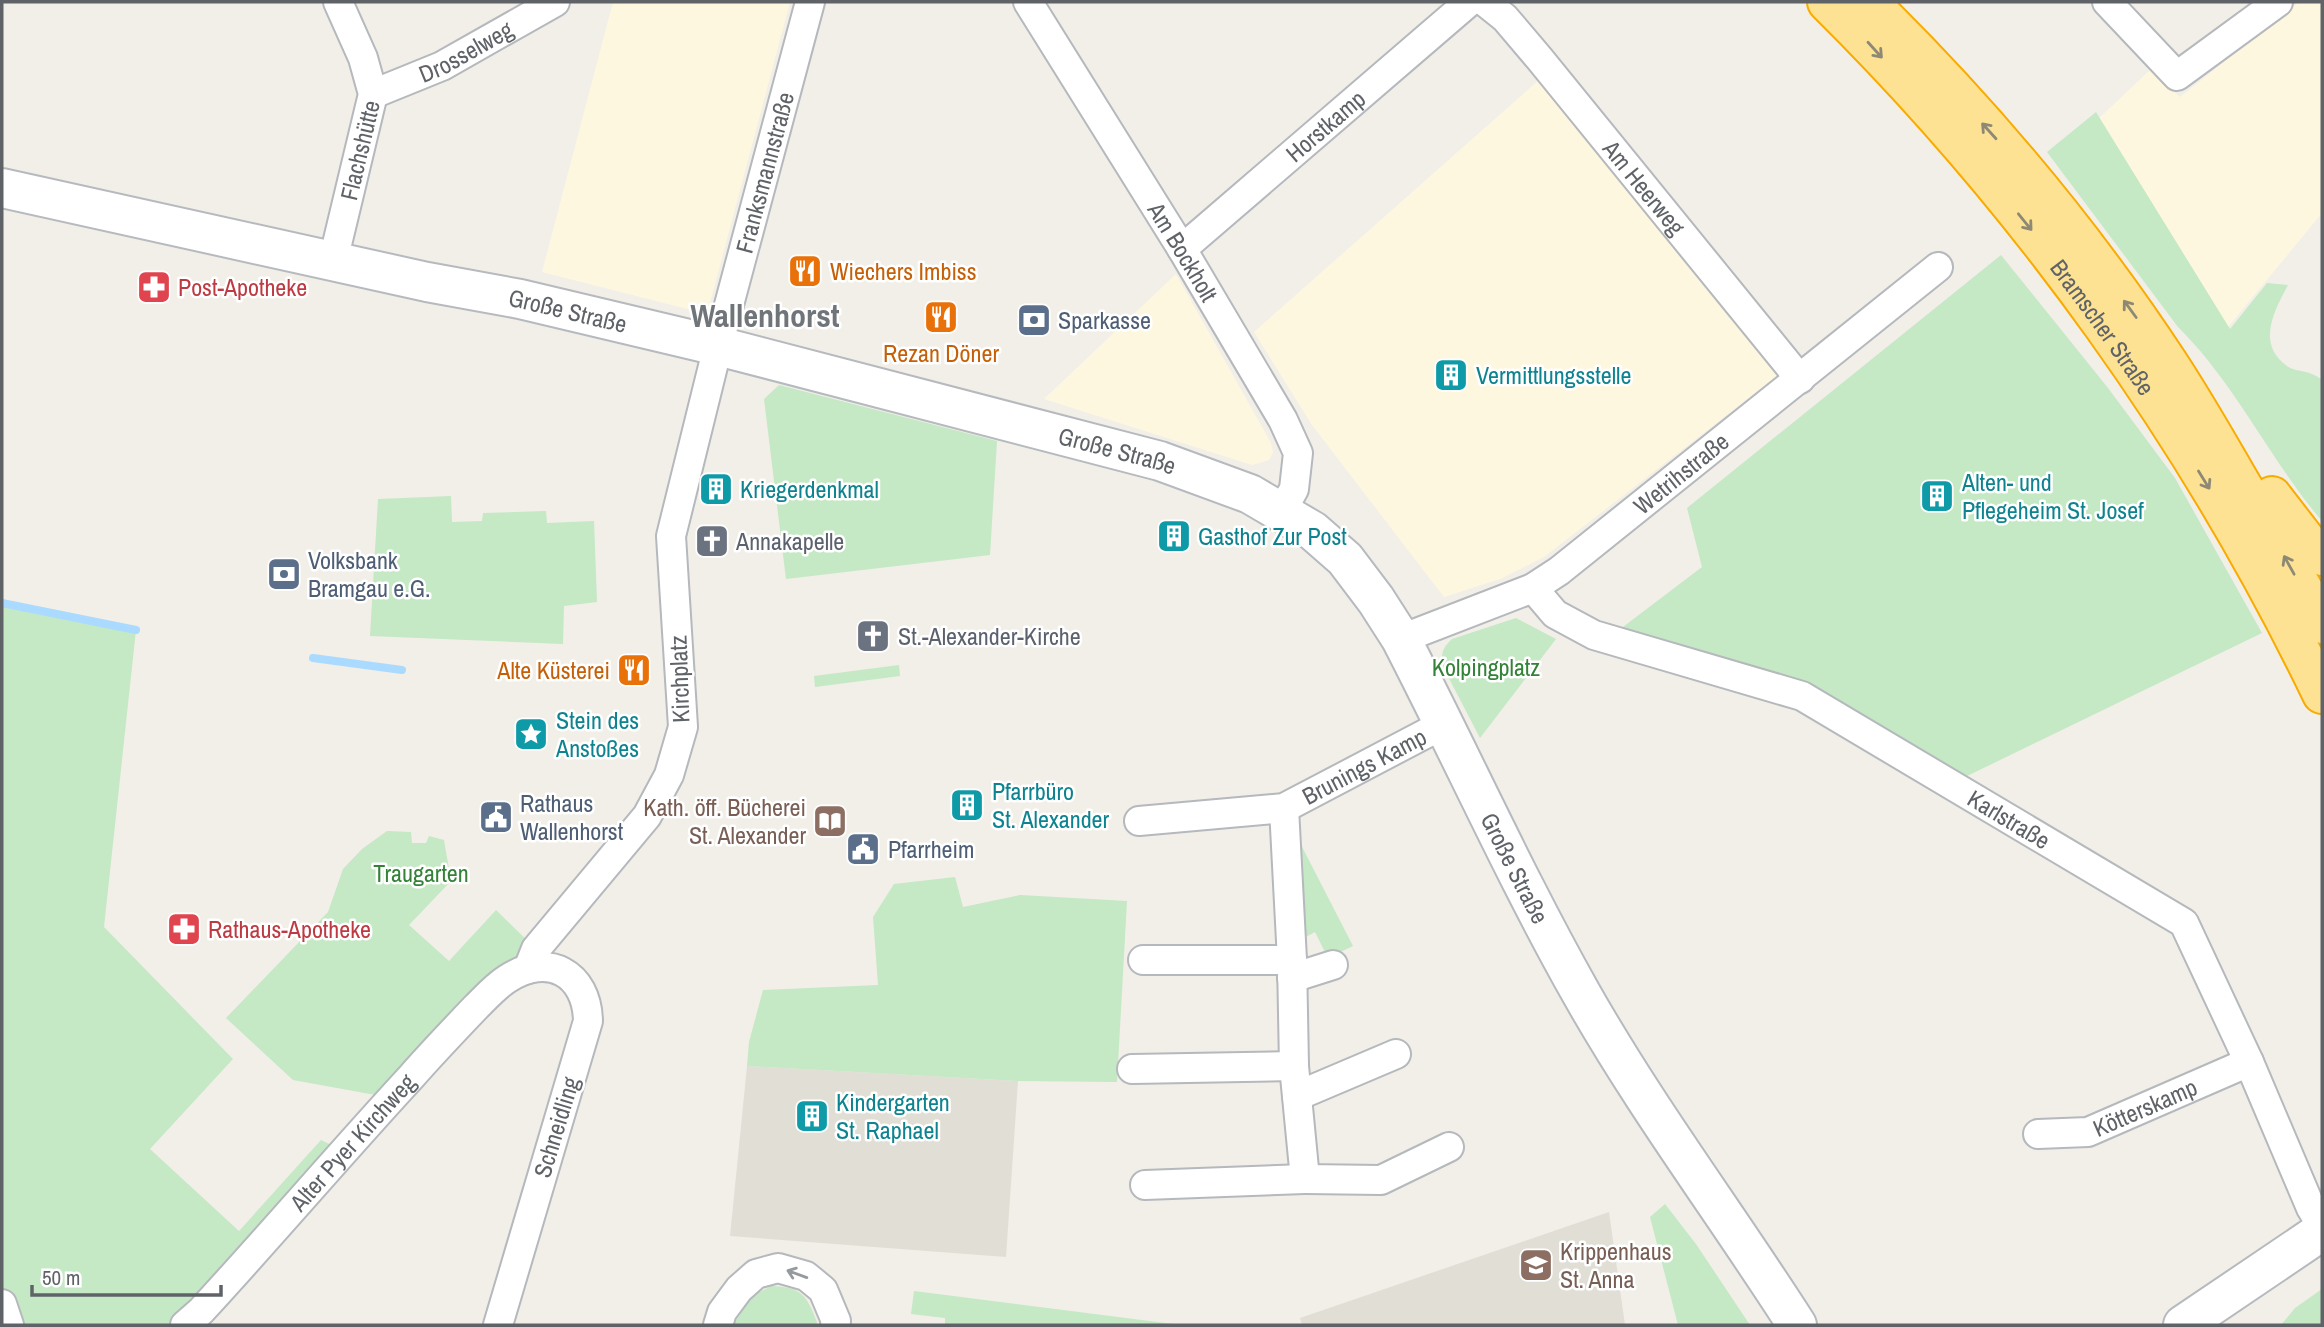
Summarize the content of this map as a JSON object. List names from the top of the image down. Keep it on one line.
{"streets":{"highway":["Bramscher Straße"],"street":["Drosselweg","Horstkamp","Flachshütte","Franksmannstraße","Am Heerweg","Am Bockholt","Große Straße","Wetrihstraße","Kirchplatz","Brunings Kamp","Karlstraße","Kötterskamp","Schneidling","Alter Pyer Kirchweg"]},"crossings":[["Drosselweg","Flachshütte"],["Horstkamp","Am Bockholt"],["Flachshütte","Große Straße"],["Franksmannstraße","Große Straße"],["Franksmannstraße","Kirchplatz"],["Am Heerweg","Wetrihstraße"],["Am Bockholt","Große Straße"],["Große Straße","Wetrihstraße"],["Große Straße","Kirchplatz"],["Große Straße","Brunings Kamp"],["Wetrihstraße","Karlstraße"],["Kirchplatz","Schneidling"],["Kirchplatz","Alter Pyer Kirchweg"],["Karlstraße","Kötterskamp"],["Schneidling","Alter Pyer Kirchweg"]],"districts":["Wallenhorst"],"parks":["Kolpingplatz","Traugarten"],"places":{"restaurant":["Wiechers Imbiss","Rezan Döner","Alte Küsterei"],"pharmacy":["Post-Apotheke","Rathaus-Apotheke"],"bank":["Sparkasse","Volksbank Bramgau e.G."],"building":["Vermittlungsstelle","Kriegerdenkmal","Alten- und Pflegeheim St. Josef","Gasthof Zur Post","Pfarrbüro St. Alexander","Kindergarten St. Raphael"],"church":["Annakapelle","St.-Alexander-Kirche"],"place":["Stein des Anstoßes"],"public building":["Rathaus Wallenhorst","Pfarrheim"],"library":["Kath. öff. Bücherei St. Alexander"],"school or university":["Krippenhaus St. Anna"]},"scale_bar":"50 m"}
